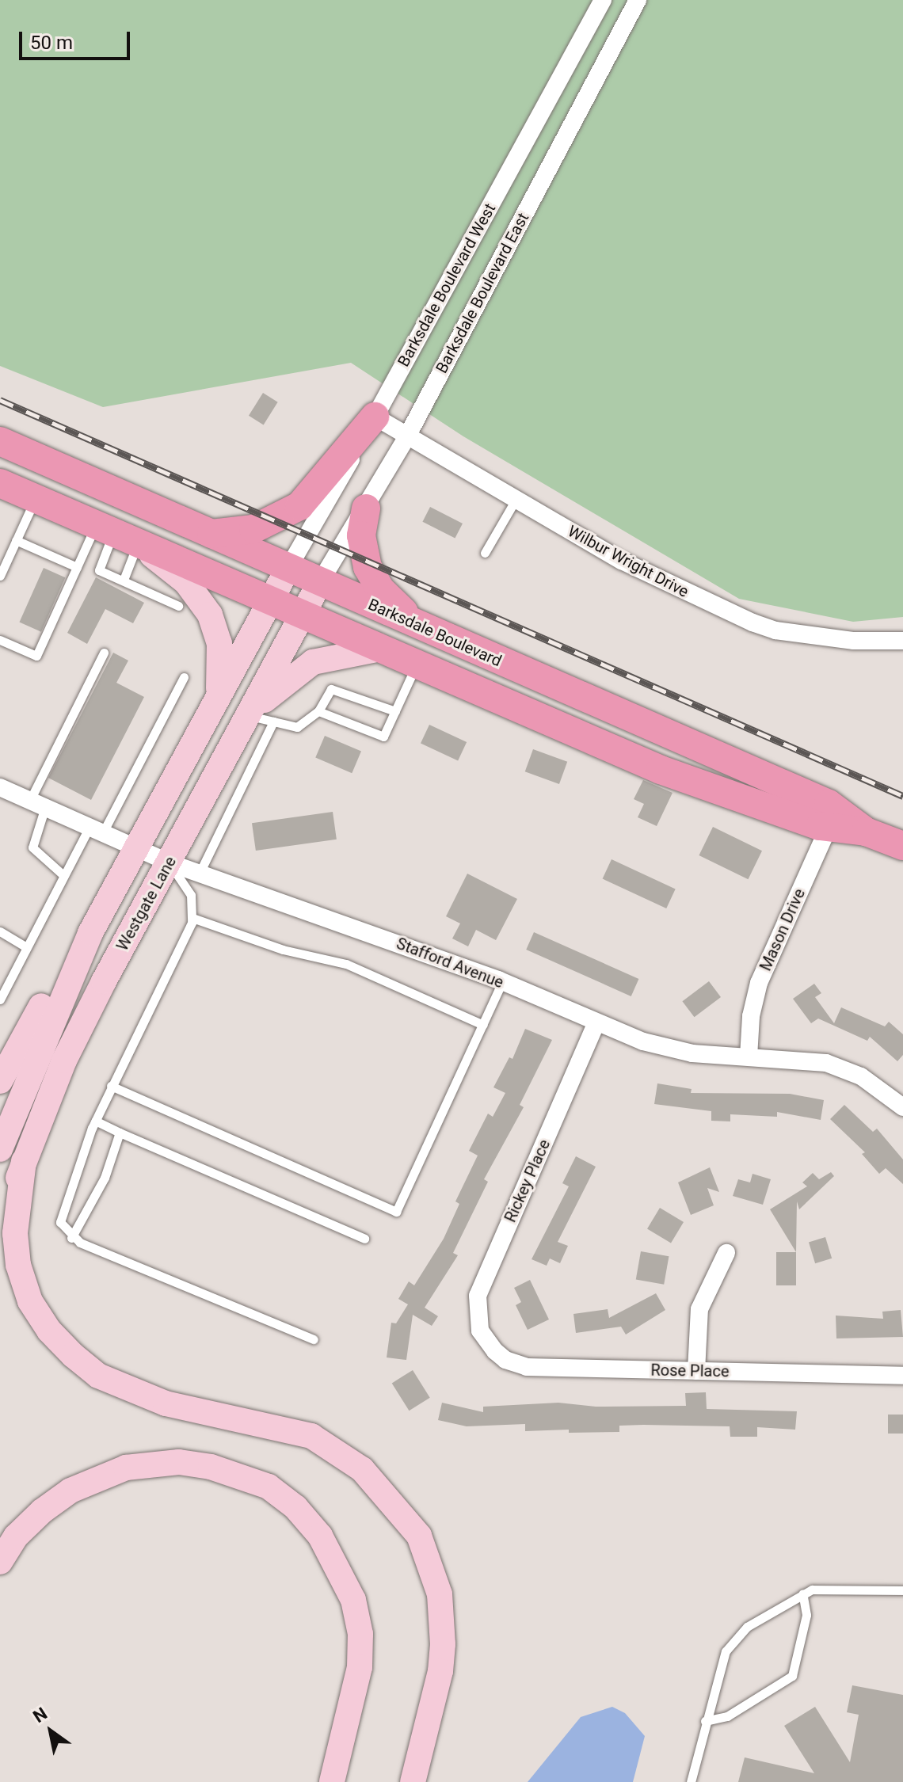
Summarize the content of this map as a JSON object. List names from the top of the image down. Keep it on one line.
{"streets":{"main road":["Barksdale Boulevard","Westgate Lane"],"street":["Barksdale Boulevard West","Barksdale Boulevard East","Wilbur Wright Drive","Mason Drive","Stafford Avenue","Rickey Place","Rose Place"]},"crossings":[["Barksdale Boulevard West","Wilbur Wright Drive"],["Barksdale Boulevard West","Barksdale Boulevard"],["Barksdale Boulevard East","Wilbur Wright Drive"],["Barksdale Boulevard East","Barksdale Boulevard"],["Barksdale Boulevard East","Westgate Lane"],["Barksdale Boulevard","Westgate Lane"],["Barksdale Boulevard","Mason Drive"],["Westgate Lane","Stafford Avenue"],["Mason Drive","Stafford Avenue"],["Stafford Avenue","Rickey Place"],["Rickey Place","Rose Place"]],"scale_bar":"50 m","north":"top left"}
